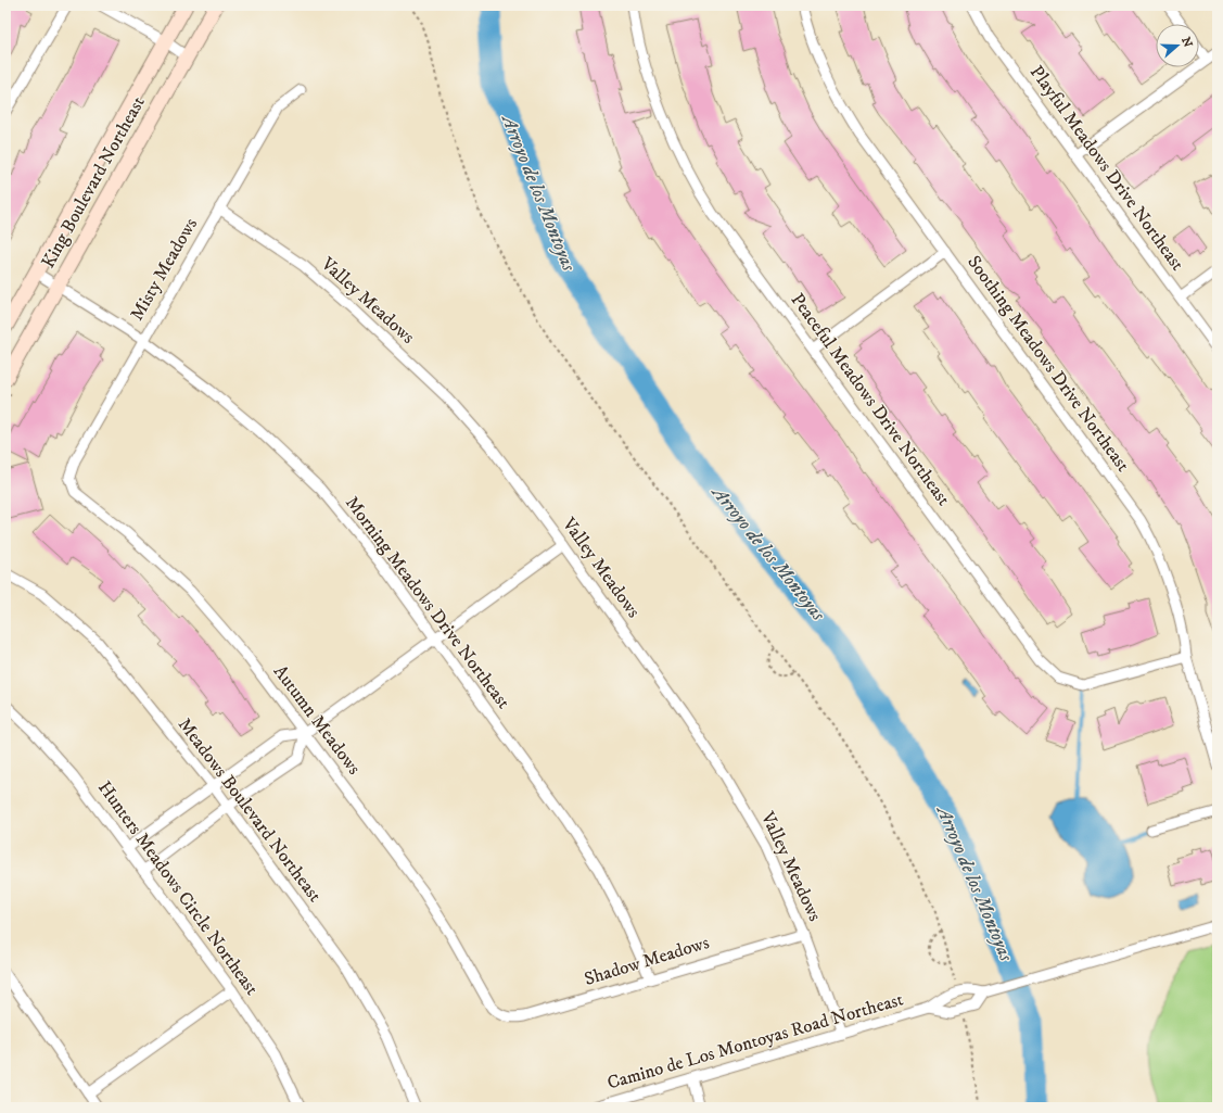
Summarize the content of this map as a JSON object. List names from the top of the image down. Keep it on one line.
{"streets":{"street":["Playful Meadows Drive Northeast","King Boulevard Northeast","Misty Meadows","Valley Meadows","Soothing Meadows Drive Northeast","Peaceful Meadows Drive Northeast","Morning Meadows Drive Northeast","Autumn Meadows","Meadows Boulevard Northeast","Hunters Meadows Circle Northeast","Shadow Meadows","Camino de Los Montoyas Road Northeast"]},"crossings":[["King Boulevard Northeast","Morning Meadows Drive Northeast"],["Misty Meadows","Valley Meadows"],["Misty Meadows","Morning Meadows Drive Northeast"],["Misty Meadows","Autumn Meadows"],["Valley Meadows","Shadow Meadows"],["Valley Meadows","Camino de Los Montoyas Road Northeast"],["Soothing Meadows Drive Northeast","Peaceful Meadows Drive Northeast"],["Morning Meadows Drive Northeast","Shadow Meadows"],["Autumn Meadows","Shadow Meadows"]],"water":["Arroyo de los Montoyas"],"north":"right"}
